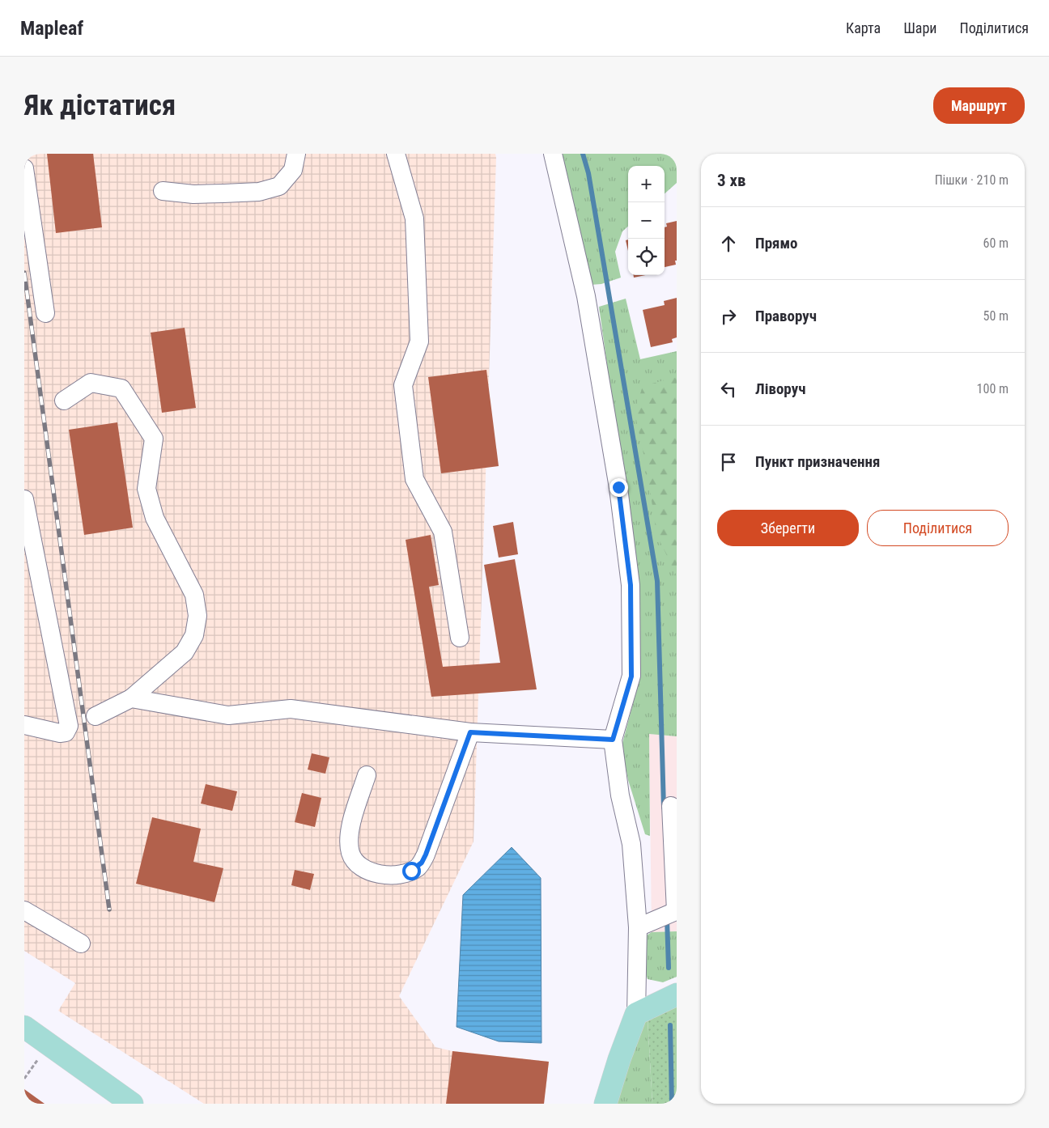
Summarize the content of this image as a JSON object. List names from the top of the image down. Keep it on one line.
{"page":{"header":"Mapleaf","nav":["Карта","Шари","Поділитися"],"buttons":["Маршрут",["Зберегти","Поділитися"]],"title":"Як дістатися","heading":["3 хв","Пішки · 210 m"],"map_buttons":["+","−"],"list":[["Прямо","60 m"],["Праворуч","50 m"],["Ліворуч","100 m"],"Пункт призначення"]}}
